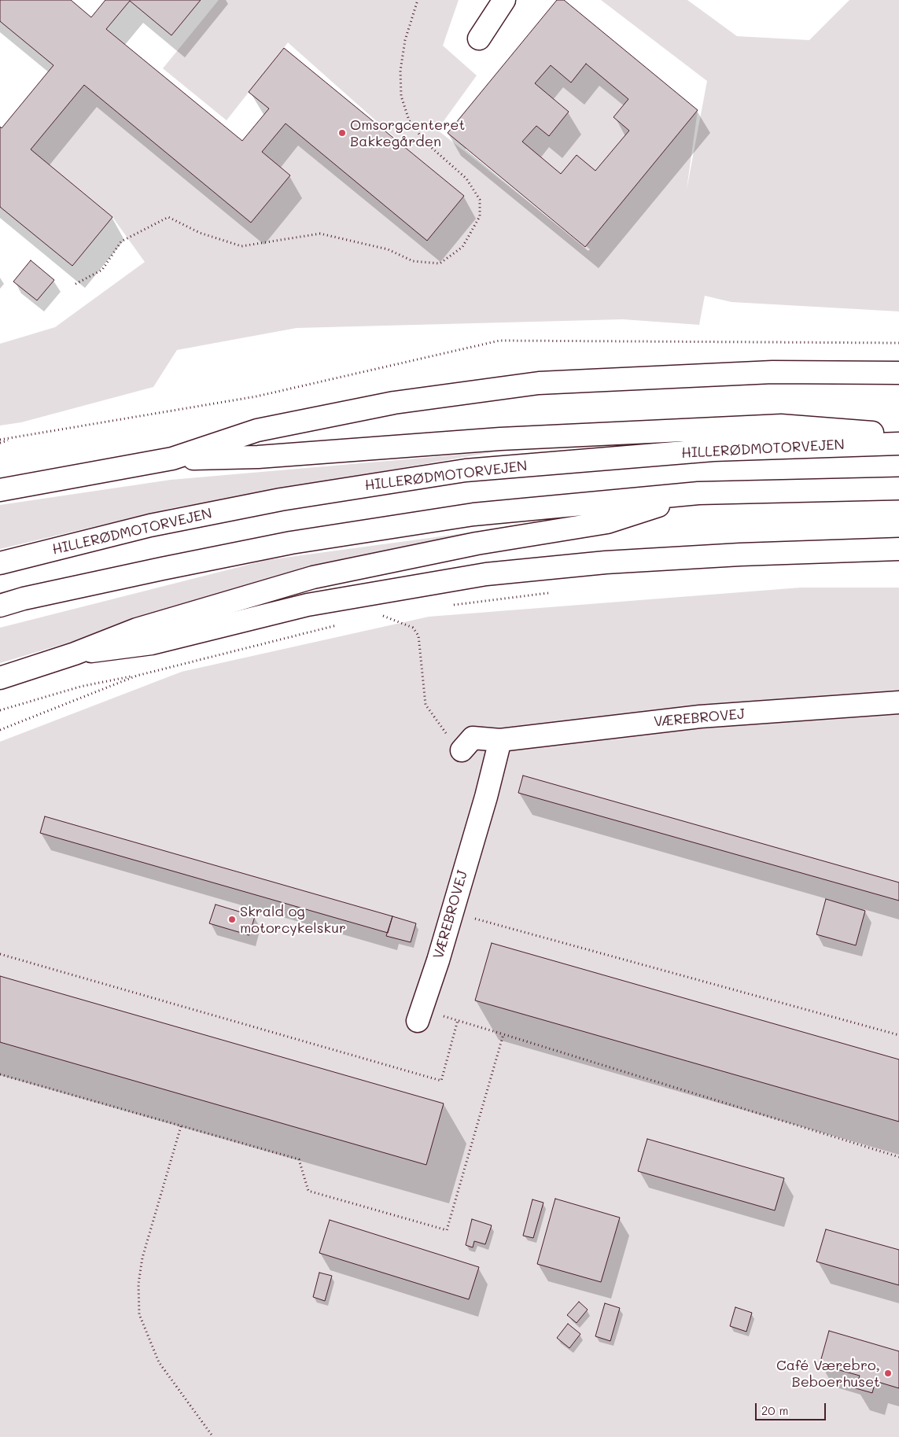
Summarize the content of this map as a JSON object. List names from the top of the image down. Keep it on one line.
{"streets":{"main road":["HILLERØDMOTORVEJEN","VÆREBROVEJ"]},"places":["Omsorgcenteret Bakkegården","Skrald og motorcykelskur","Café Værebro, Beboerhuset"],"scale_bar":"20 m"}
